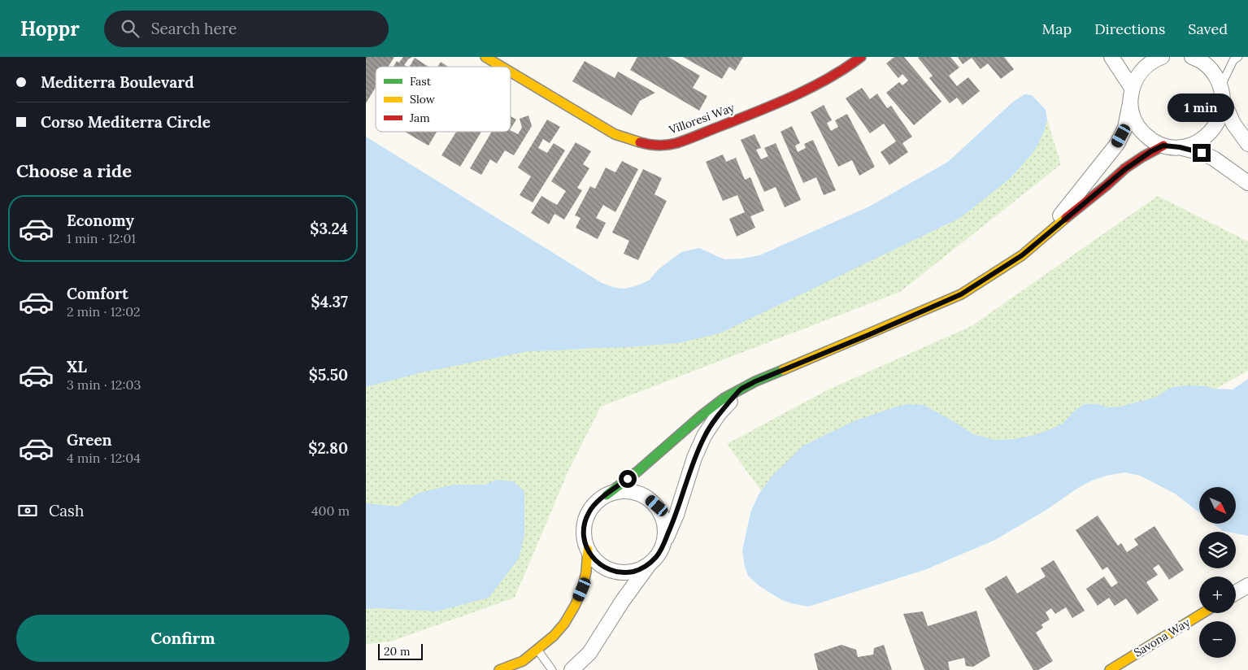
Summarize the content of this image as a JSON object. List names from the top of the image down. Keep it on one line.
{"streets":{"street":["Villoresi Way","Savona Way"]},"legend":["Fast","Slow","Jam"],"scale_bar":"20 m","north":"bottom right","page":{"header":"Hoppr","search":"Search here","nav":["Map","Directions","Saved"],"banner":["Mediterra Boulevard","Corso Mediterra Circle"],"bubble":"1 min","heading":"Choose a ride","list":[{"name":"Economy","note":"1 min · 12:01","value":"$3.24"},{"name":"Comfort","note":"2 min · 12:02","value":"$4.37"},{"name":"XL","note":"3 min · 12:03","value":"$5.50"},{"name":"Green","note":"4 min · 12:04","value":"$2.80"}],"map_buttons":["+","−"],"pay":["Cash","400 m"],"buttons":"Confirm","scale":"20 m"}}
